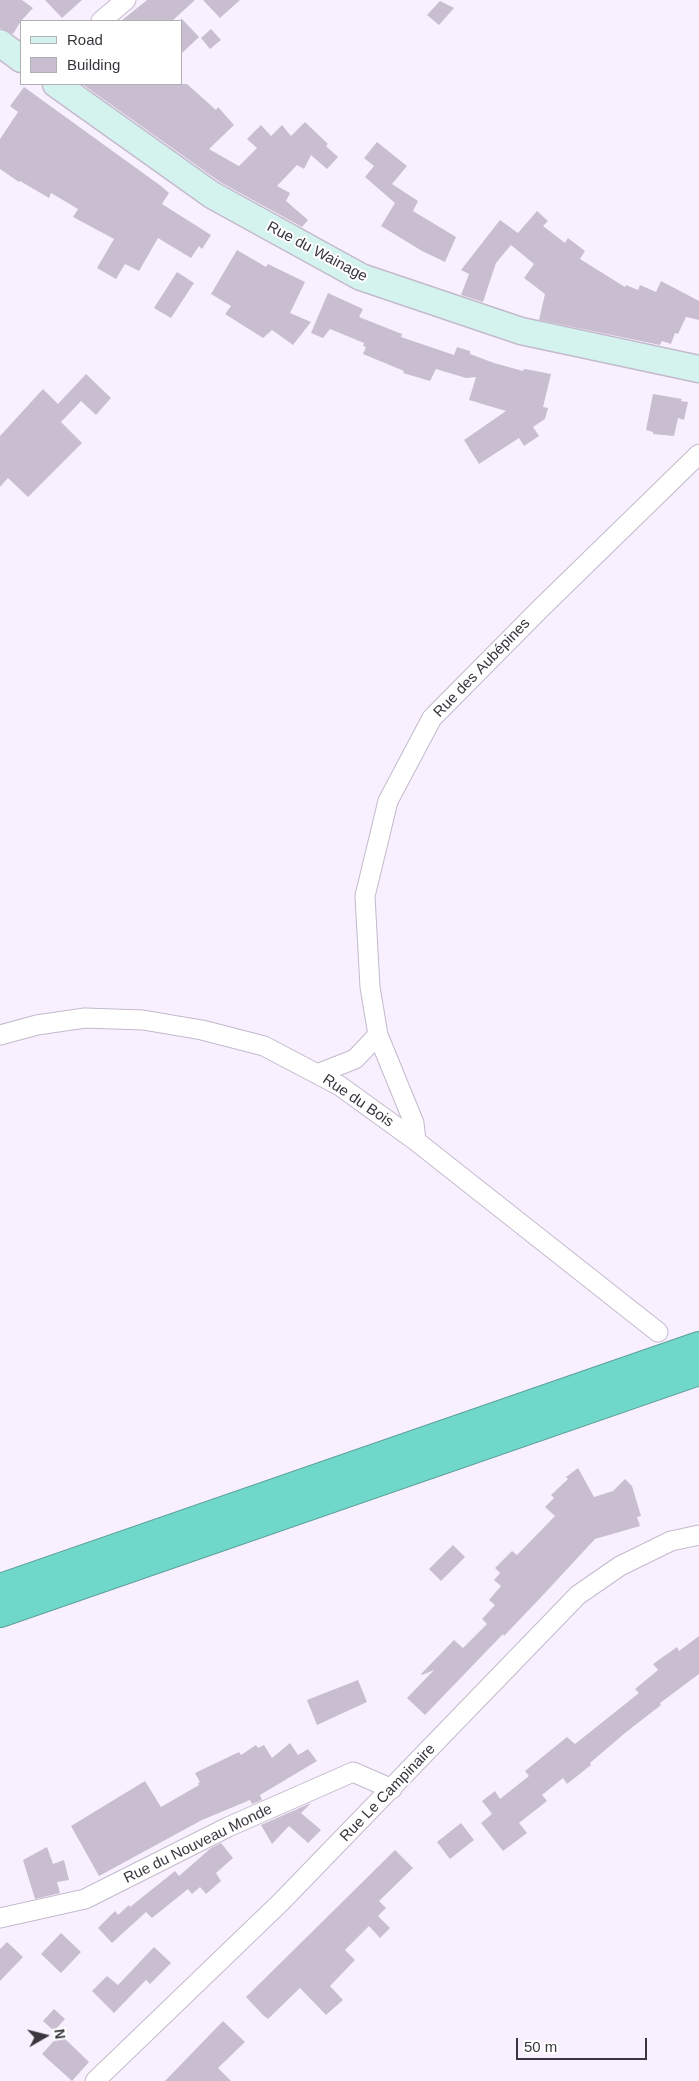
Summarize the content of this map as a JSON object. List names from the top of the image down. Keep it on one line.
{"streets":{"street":["Rue du Wainage","Rue des Aubépines","Rue du Bois","Rue Le Campinaire","Rue du Nouveau Monde"]},"crossings":[["Rue des Aubépines","Rue du Bois"],["Rue Le Campinaire","Rue du Nouveau Monde"]],"legend":["Road","Building"],"scale_bar":"50 m","north":"right"}
